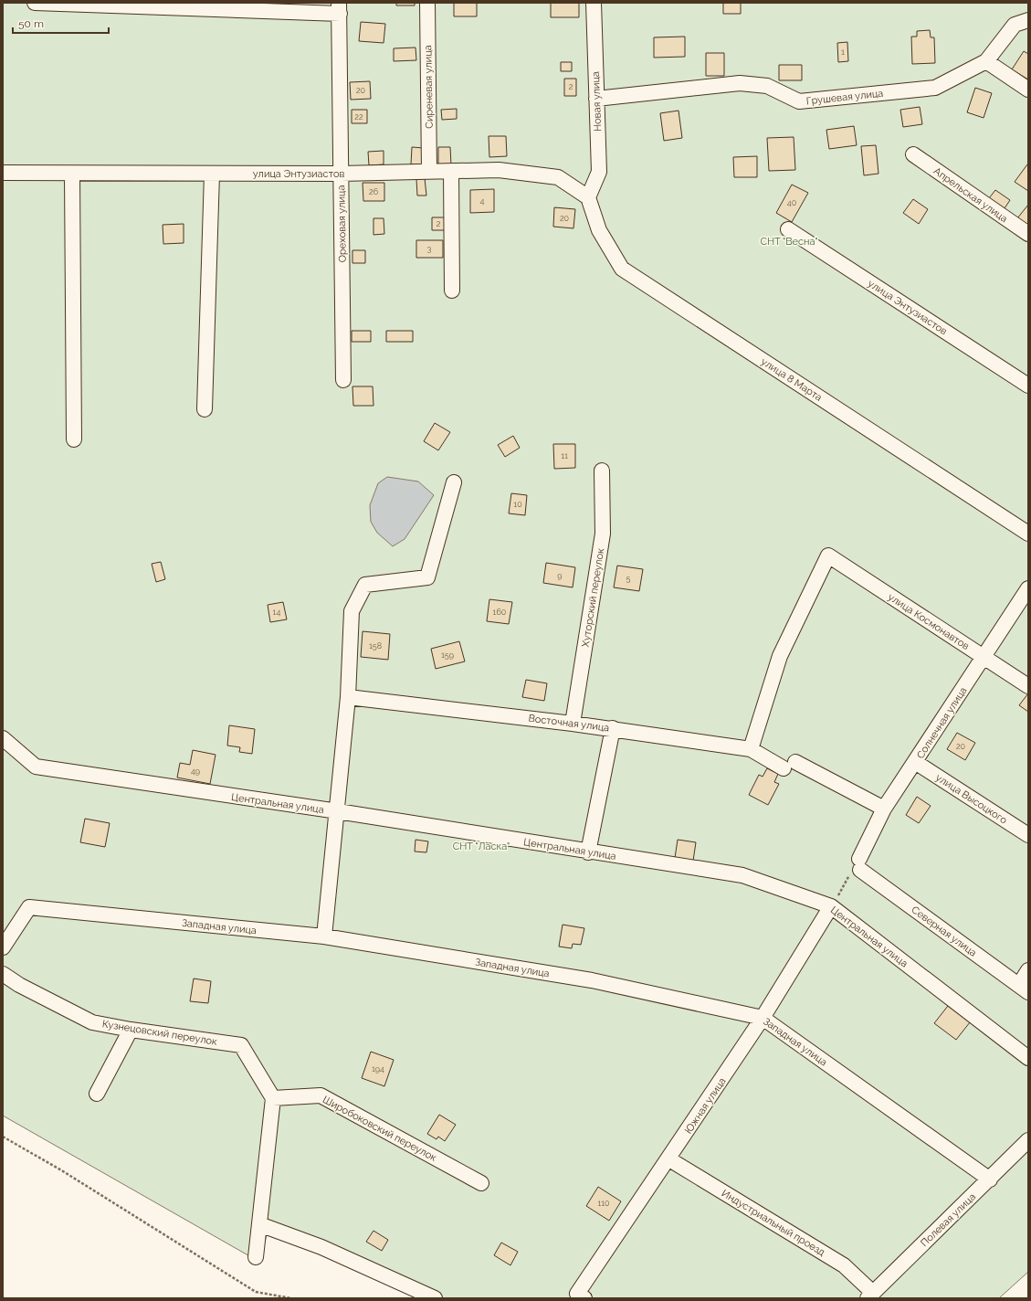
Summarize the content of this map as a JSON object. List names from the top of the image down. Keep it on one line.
{"streets":{"street":["Сиреневая улица","Грушевая улица","Новая улица","улица Энтузиастов","Апрельская улица","Ореховая улица","улица 8 Марта","Хуторский переулок","улица Космонавтов","Восточная улица","Солнечная улица","улица Высоцкого","Центральная улица","Западная улица","Северная улица","Кузнецовский переулок","Южная улица","Широбоковский переулок","Полевая улица","Индустриальный проезд"]},"crossings":[["Сиреневая улица","улица Энтузиастов"],["Грушевая улица","Новая улица"],["Новая улица","улица Энтузиастов"],["Новая улица","улица 8 Марта"],["улица Энтузиастов","Ореховая улица"],["улица Энтузиастов","улица 8 Марта"],["Хуторский переулок","Восточная улица"],["улица Космонавтов","Восточная улица"],["улица Космонавтов","Солнечная улица"],["Восточная улица","Солнечная улица"],["Солнечная улица","улица Высоцкого"],["Солнечная улица","Северная улица"],["Центральная улица","Южная улица"],["Западная улица","Южная улица"],["Западная улица","Полевая улица"],["Кузнецовский переулок","Широбоковский переулок"],["Южная улица","Индустриальный проезд"],["Полевая улица","Индустриальный проезд"]],"parks":["СНТ \"Весна\"","СНТ \"Ласка\""],"house_numbers":["1","2","20","22","26","4","40","20","2","3","11","10","9","5","14","160","158","159","20","49","194","110"],"scale_bar":"50 m"}
